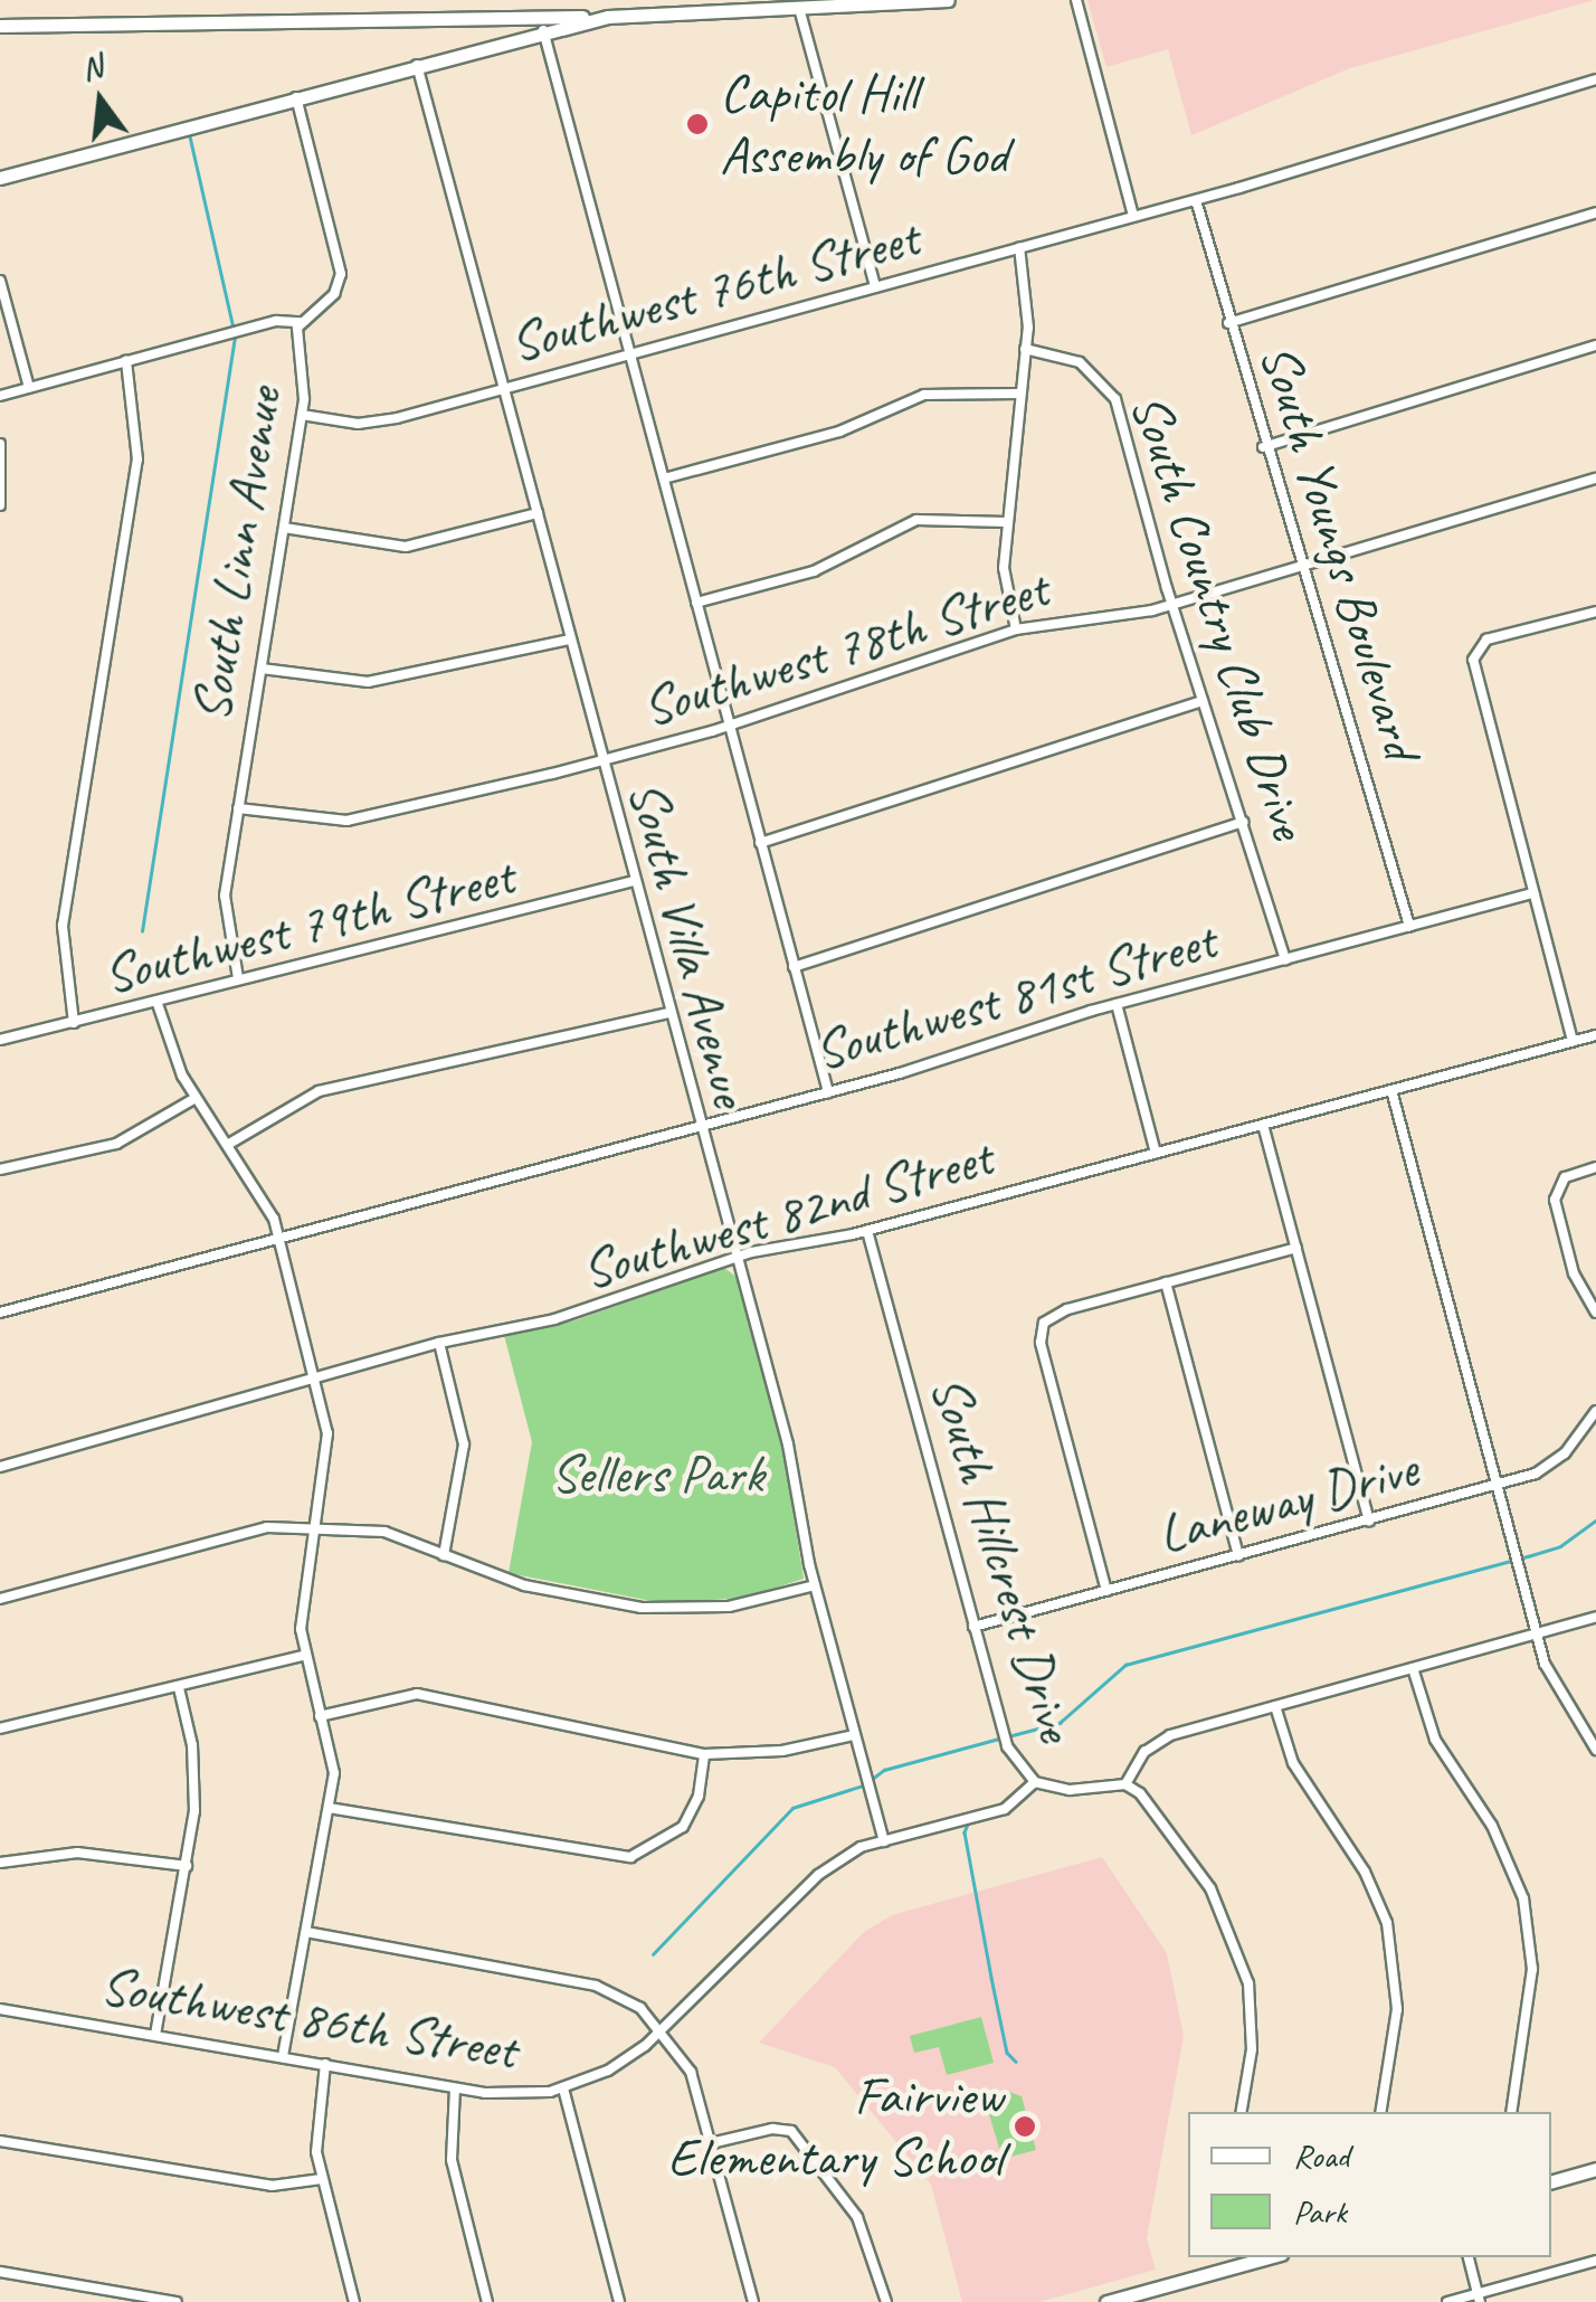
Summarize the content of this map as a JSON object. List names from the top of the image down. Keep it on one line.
{"streets":{"street":["Southwest 76th Street","South Youngs Boulevard","South Linn Avenue","South Country Club Drive","Southwest 78th Street","Southwest 79th Street","South Villa Avenue","Southwest 81st Street","Southwest 82nd Street","Laneway Drive","South Hillcrest Drive","Southwest 86th Street"]},"crossings":[["Southwest 76th Street","South Youngs Boulevard"],["Southwest 76th Street","South Linn Avenue"],["Southwest 76th Street","South Villa Avenue"],["South Youngs Boulevard","Southwest 78th Street"],["South Youngs Boulevard","Southwest 81st Street"],["South Linn Avenue","Southwest 78th Street"],["South Linn Avenue","Southwest 79th Street"],["South Country Club Drive","Southwest 78th Street"],["South Country Club Drive","Southwest 81st Street"],["Southwest 78th Street","South Villa Avenue"],["Southwest 79th Street","South Villa Avenue"],["South Villa Avenue","Southwest 81st Street"],["South Villa Avenue","Southwest 82nd Street"],["South Villa Avenue","Southwest 86th Street"],["Southwest 82nd Street","South Hillcrest Drive"],["Laneway Drive","South Hillcrest Drive"],["South Hillcrest Drive","Southwest 86th Street"]],"parks":["Sellers Park"],"places":["Capitol Hill Assembly of God","Fairview Elementary School"],"legend":["Road","Park"],"north":"top"}
